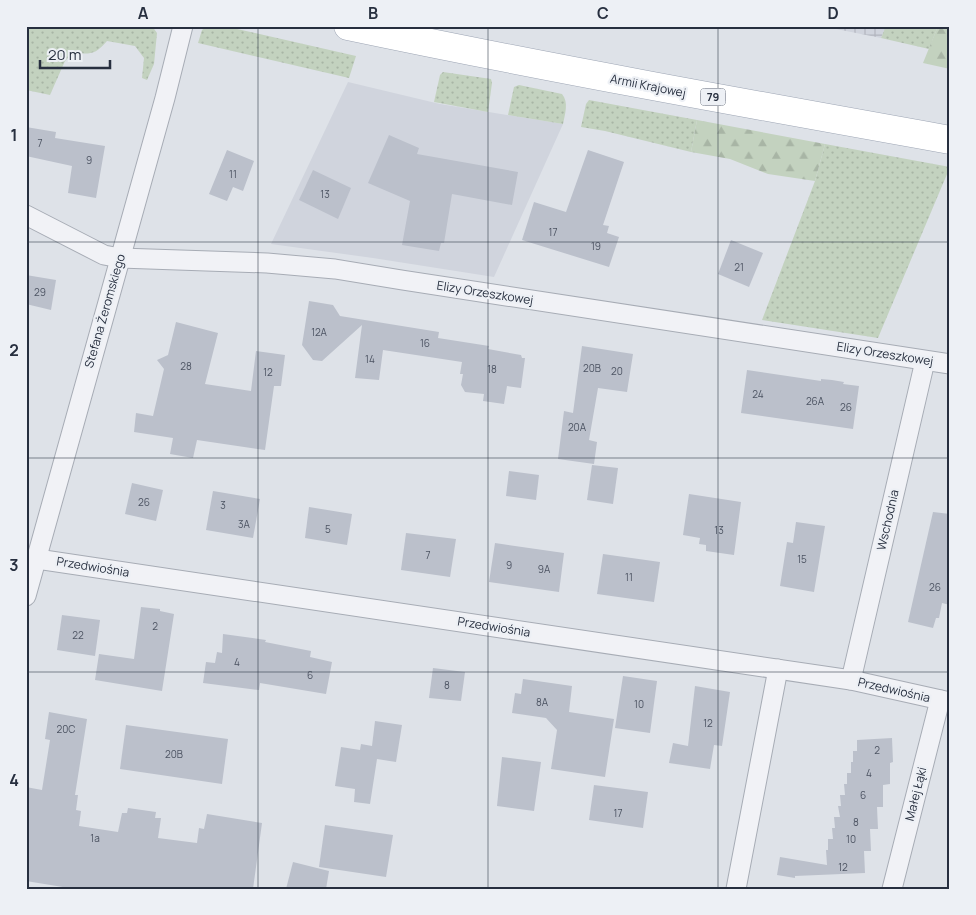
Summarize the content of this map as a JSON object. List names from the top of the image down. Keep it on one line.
{"streets":{"main road":["Armii Krajowej","79"],"street":["Elizy Orzeszkowej","Stefana Żeromskiego","Wschodnia","Przedwiośnia","Małej Łąki"]},"crossings":[["Elizy Orzeszkowej","Stefana Żeromskiego"],["Elizy Orzeszkowej","Wschodnia"],["Stefana Żeromskiego","Przedwiośnia"],["Wschodnia","Przedwiośnia"],["Przedwiośnia","Małej Łąki"]],"house_numbers":["7","9","11","13","17","19","21","29","12A","16","14","28","20B","18","20","12","24","26A","26","20A","26","3","3A","5","13","7","15","9","9A","11","26","2","22","4","6","8","8A","10","12","20C","2","20B","4","6","17","8","1a","10","12"],"scale_bar":"20 m","grid":{"columns":["A","B","C","D"],"rows":["1","2","3","4"]}}
